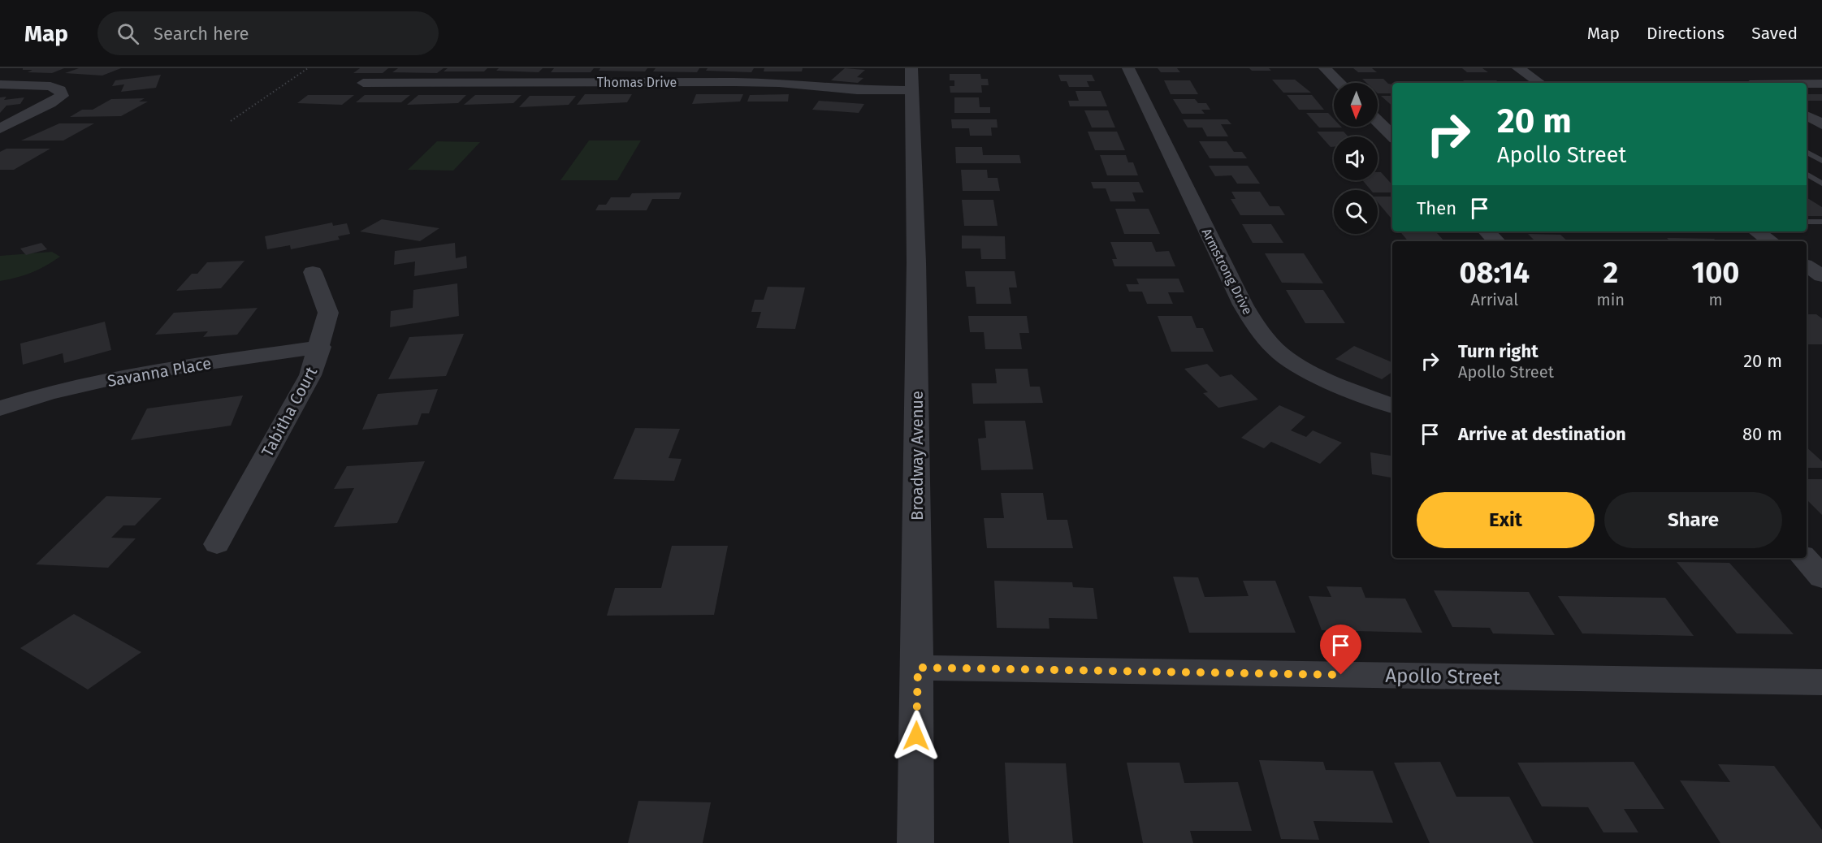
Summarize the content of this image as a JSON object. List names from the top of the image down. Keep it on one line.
{"streets":{"street":["Thomas Drive","Armstrong Drive","Savanna Place","Tabitha Court","Broadway Avenue","Apollo Street"]},"crossings":[["Thomas Drive","Broadway Avenue"],["Savanna Place","Tabitha Court"],["Broadway Avenue","Apollo Street"]],"north":"bottom","page":{"header":"Map","search":"Search here","nav":["Map","Directions","Saved"],"turn":["20 m","Apollo Street"],"then":"Then","eta":["08:14","Arrival","2","min","100","m"],"list":[{"name":"Turn right","note":"Apollo Street","value":"20 m"},{"name":"Arrive at destination","value":"80 m"}],"buttons":["Exit","Share"]}}
